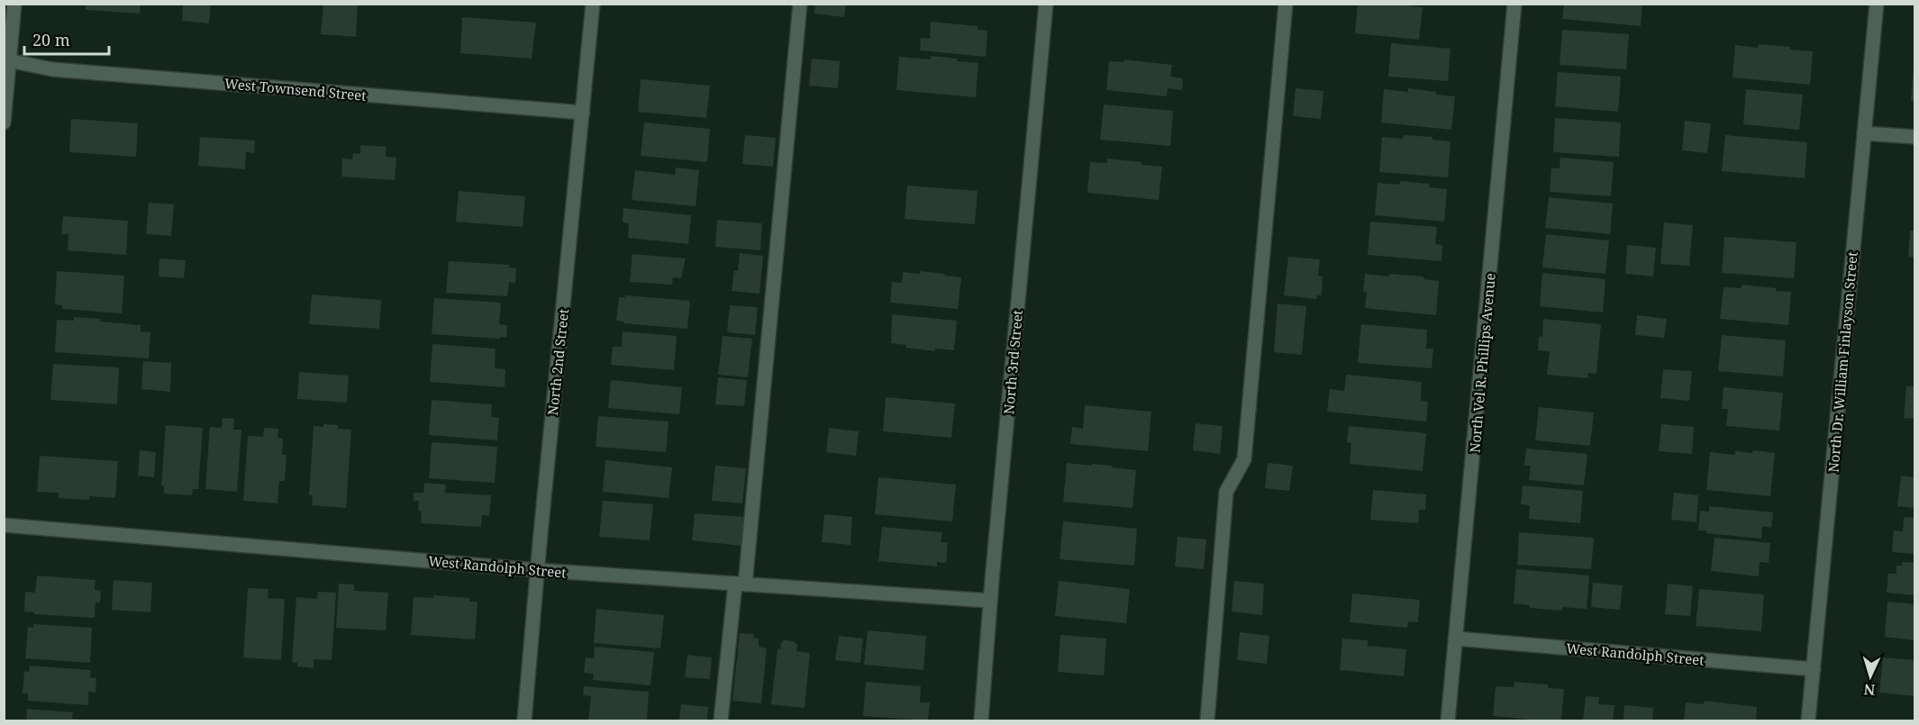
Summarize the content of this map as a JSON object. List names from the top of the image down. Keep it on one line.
{"streets":{"street":["West Townsend Street","North 2nd Street","North 3rd Street","North Dr. William Finlayson Street","North Vel R. Phillips Avenue","West Randolph Street"]},"crossings":[["West Townsend Street","North 2nd Street"],["North 2nd Street","West Randolph Street"],["North 3rd Street","West Randolph Street"],["North Dr. William Finlayson Street","West Randolph Street"],["North Vel R. Phillips Avenue","West Randolph Street"]],"scale_bar":"20 m","north":"bottom"}
